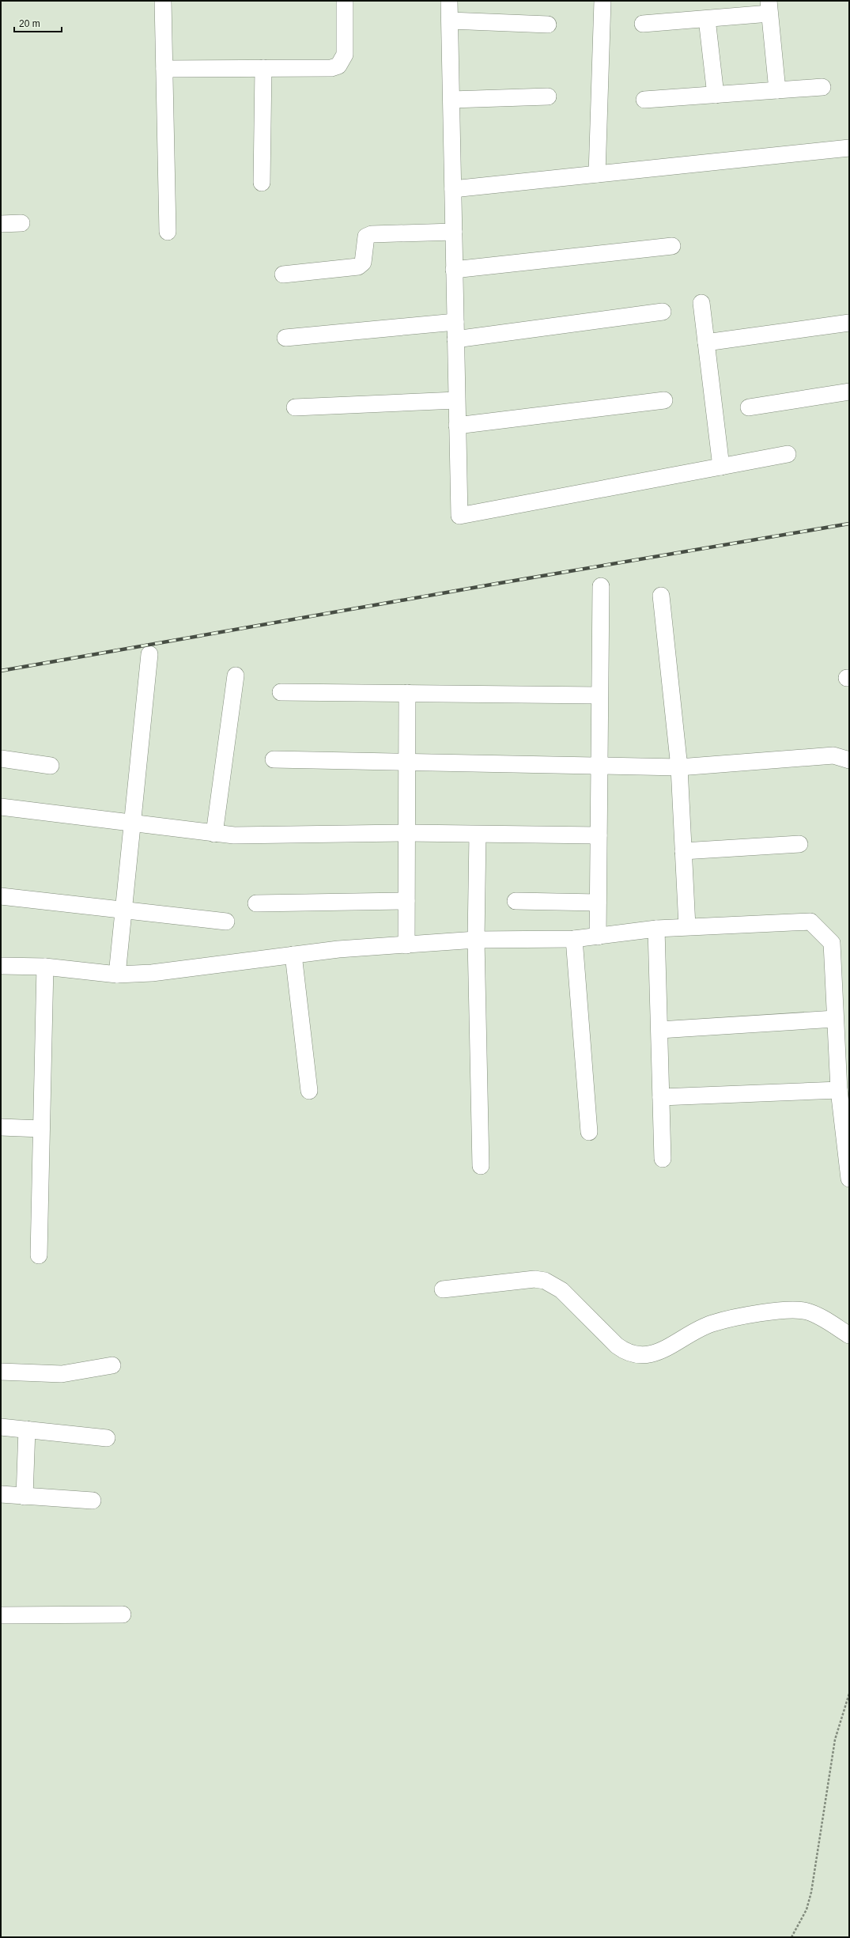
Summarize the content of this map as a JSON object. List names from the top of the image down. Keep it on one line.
{"scale_bar":"20 m"}
